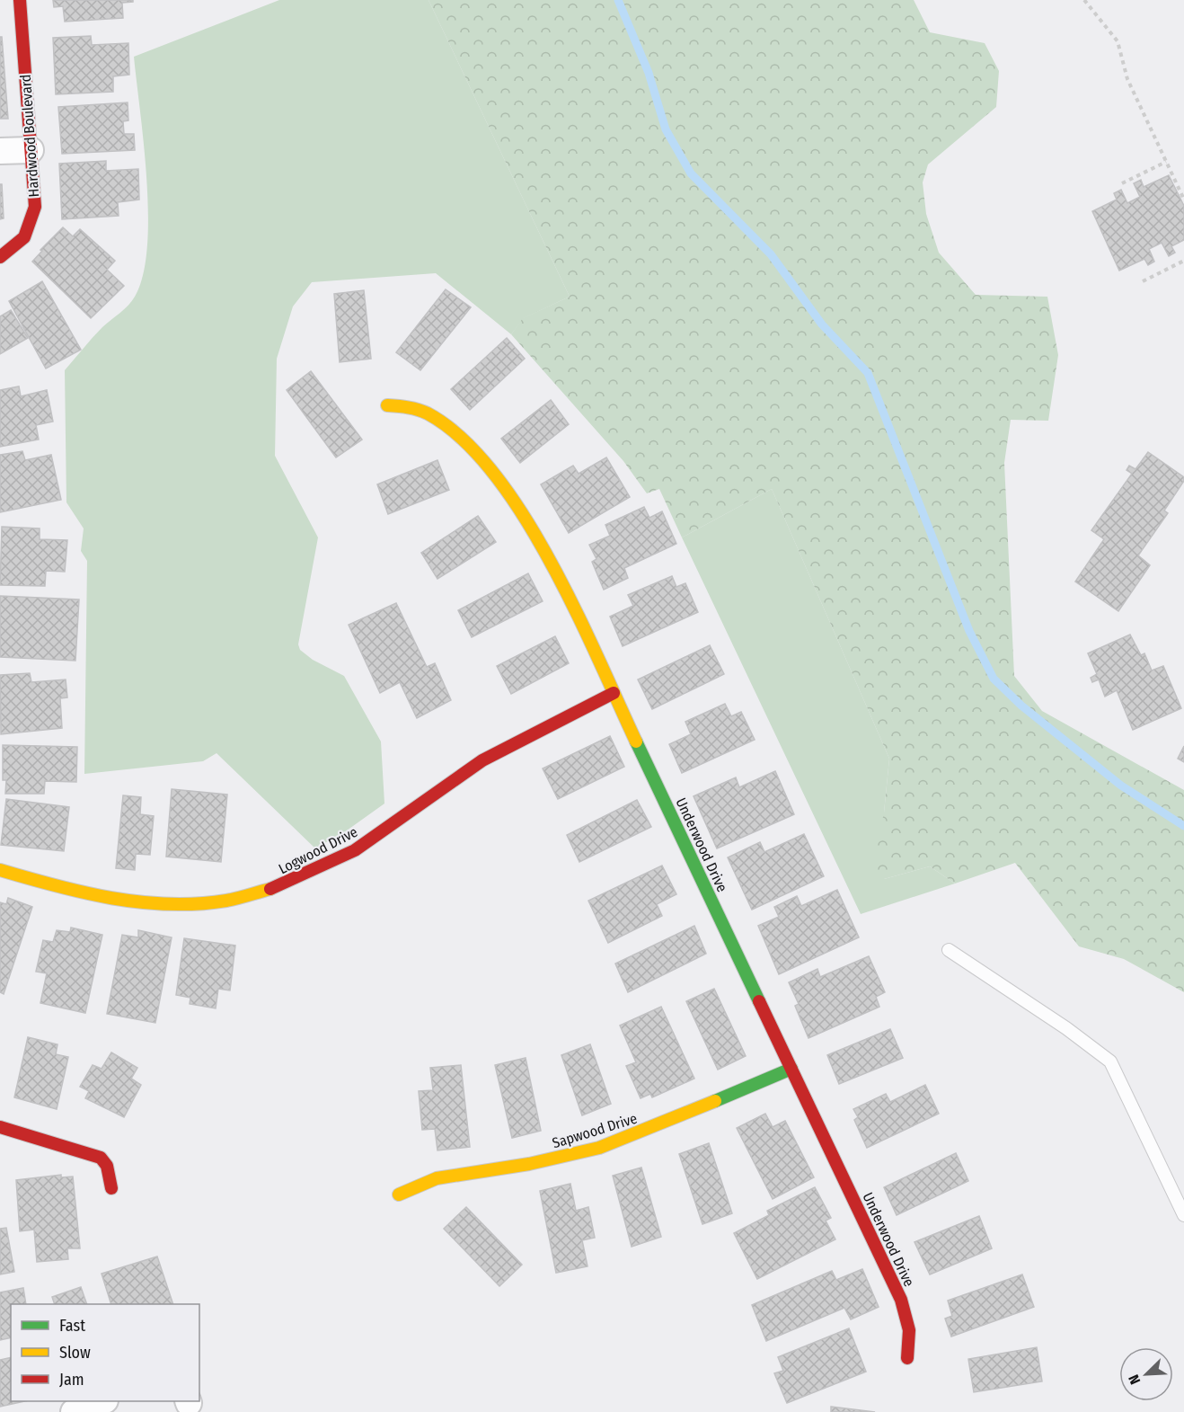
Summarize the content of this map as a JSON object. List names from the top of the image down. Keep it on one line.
{"streets":{"street":["Hardwood Boulevard","Underwood Drive","Logwood Drive","Sapwood Drive"]},"crossings":[["Underwood Drive","Logwood Drive"],["Underwood Drive","Sapwood Drive"]],"legend":["Fast","Slow","Jam"],"north":"bottom left"}
